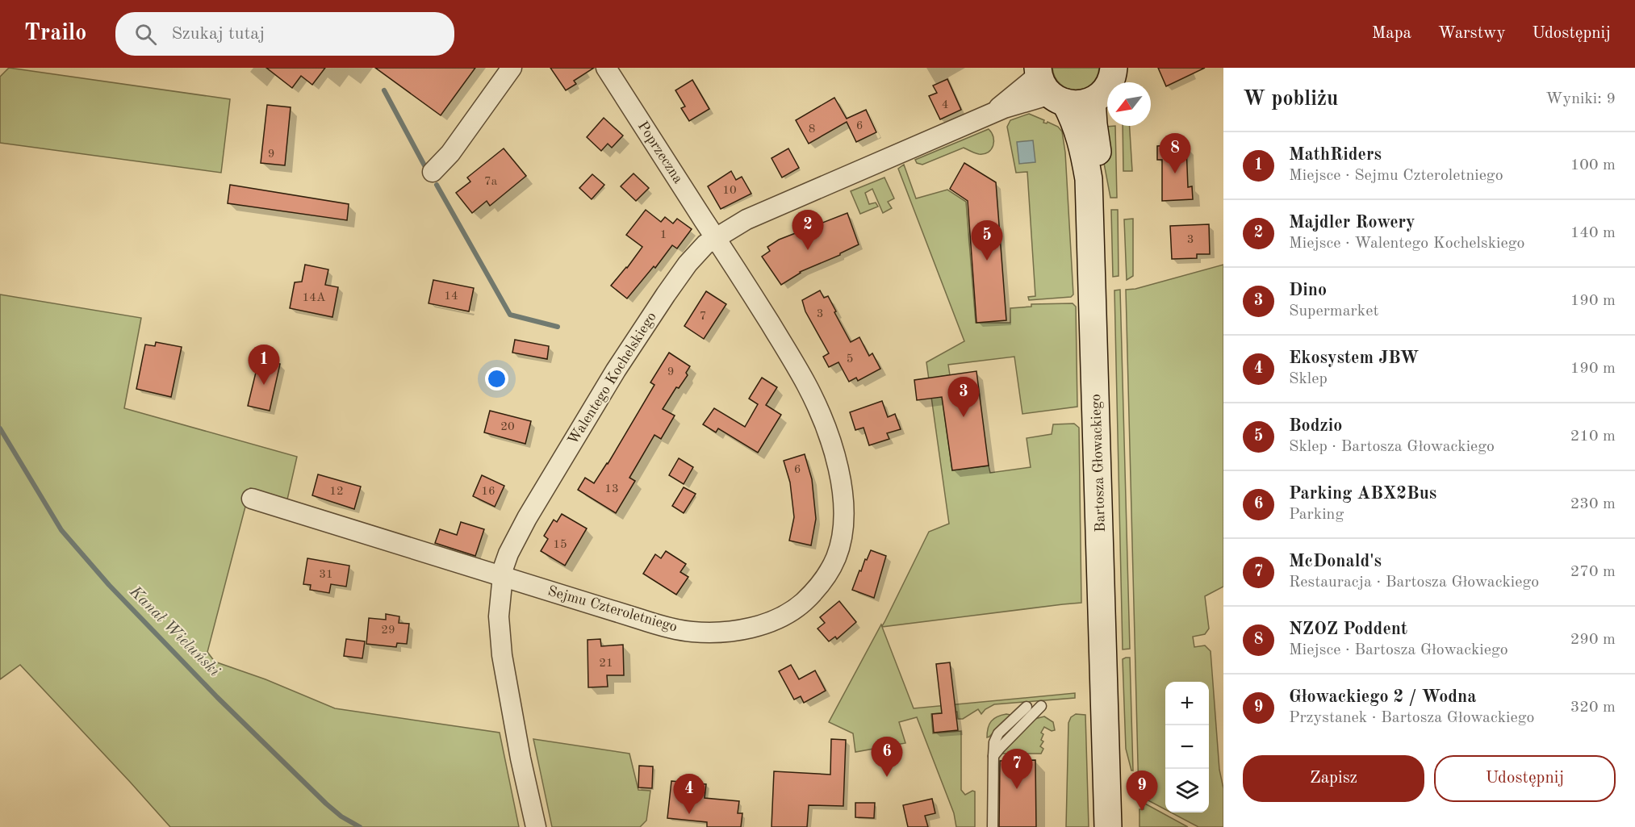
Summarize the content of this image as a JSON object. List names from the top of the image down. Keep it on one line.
{"streets":{"street":["Poprzeczna","Walentego Kochelskiego","Bartosza Głowackiego","Sejmu Czteroletniego"]},"crossings":[["Poprzeczna","Walentego Kochelskiego"],["Poprzeczna","Sejmu Czteroletniego"],["Walentego Kochelskiego","Bartosza Głowackiego"],["Walentego Kochelskiego","Sejmu Czteroletniego"]],"water":["Kanał Wieluński"],"house_numbers":["4","6","8","9","7a","10","1","3","14","14A","3","7","5","9","20","6","13","12","16","15","31","29","21"],"north":"bottom left","page":{"header":"Trailo","search":"Szukaj tutaj","nav":["Mapa","Warstwy","Udostępnij"],"heading":["W pobliżu","Wyniki: 9"],"list":[{"mark":"1","name":"MathRiders","note":"Miejsce · Sejmu Czteroletniego","value":"100 m"},{"mark":"2","name":"Majdler Rowery","note":"Miejsce · Walentego Kochelskiego","value":"140 m"},{"mark":"3","name":"Dino","note":"Supermarket","value":"190 m"},{"mark":"4","name":"Ekosystem JBW","note":"Sklep","value":"190 m"},{"mark":"5","name":"Bodzio","note":"Sklep · Bartosza Głowackiego","value":"210 m"},{"mark":"6","name":"Parking ABX2Bus","note":"Parking","value":"230 m"},{"mark":"7","name":"McDonald's","note":"Restauracja · Bartosza Głowackiego","value":"270 m"},{"mark":"8","name":"NZOZ Poddent","note":"Miejsce · Bartosza Głowackiego","value":"290 m"},{"mark":"9","name":"Głowackiego 2 / Wodna","note":"Przystanek · Bartosza Głowackiego","value":"320 m"}],"pins":["8","2","5","1","3","6","7","9","4"],"map_buttons":["+","−"],"buttons":["Zapisz","Udostępnij"]}}
